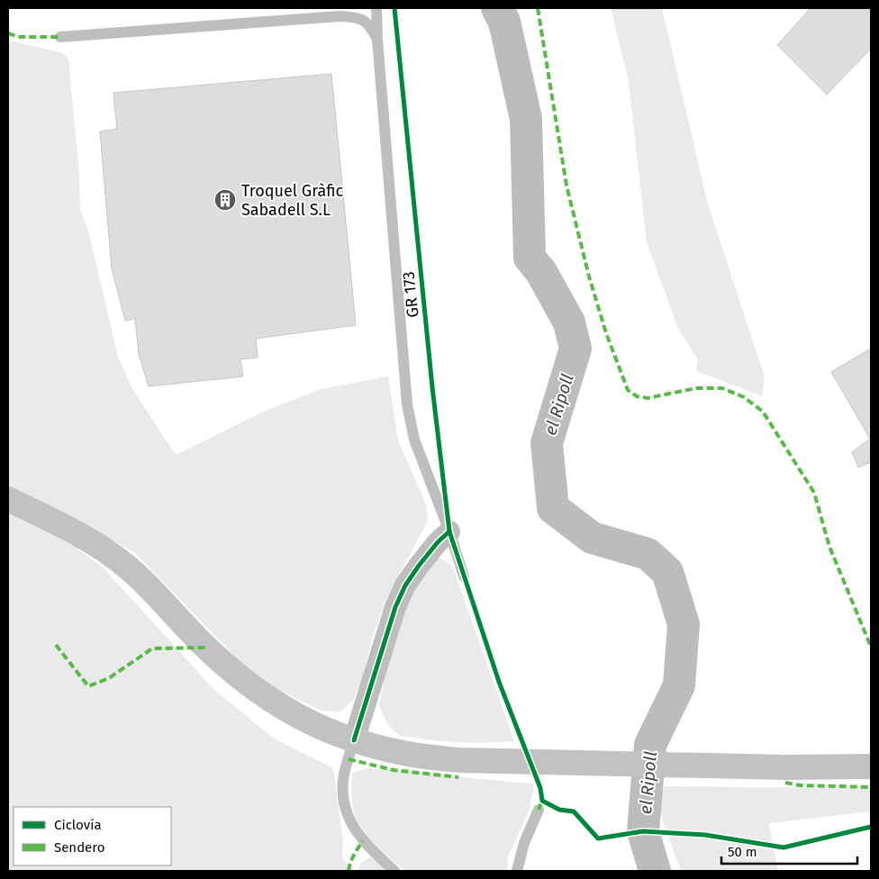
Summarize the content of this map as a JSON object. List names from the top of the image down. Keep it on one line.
{"streets":{"cycle path":["GR 173"]},"water":["el Ripoll"],"places":{"building":["Troquel Gràfic Sabadell S.L"]},"legend":["Ciclovía","Sendero"],"scale_bar":"50 m"}
